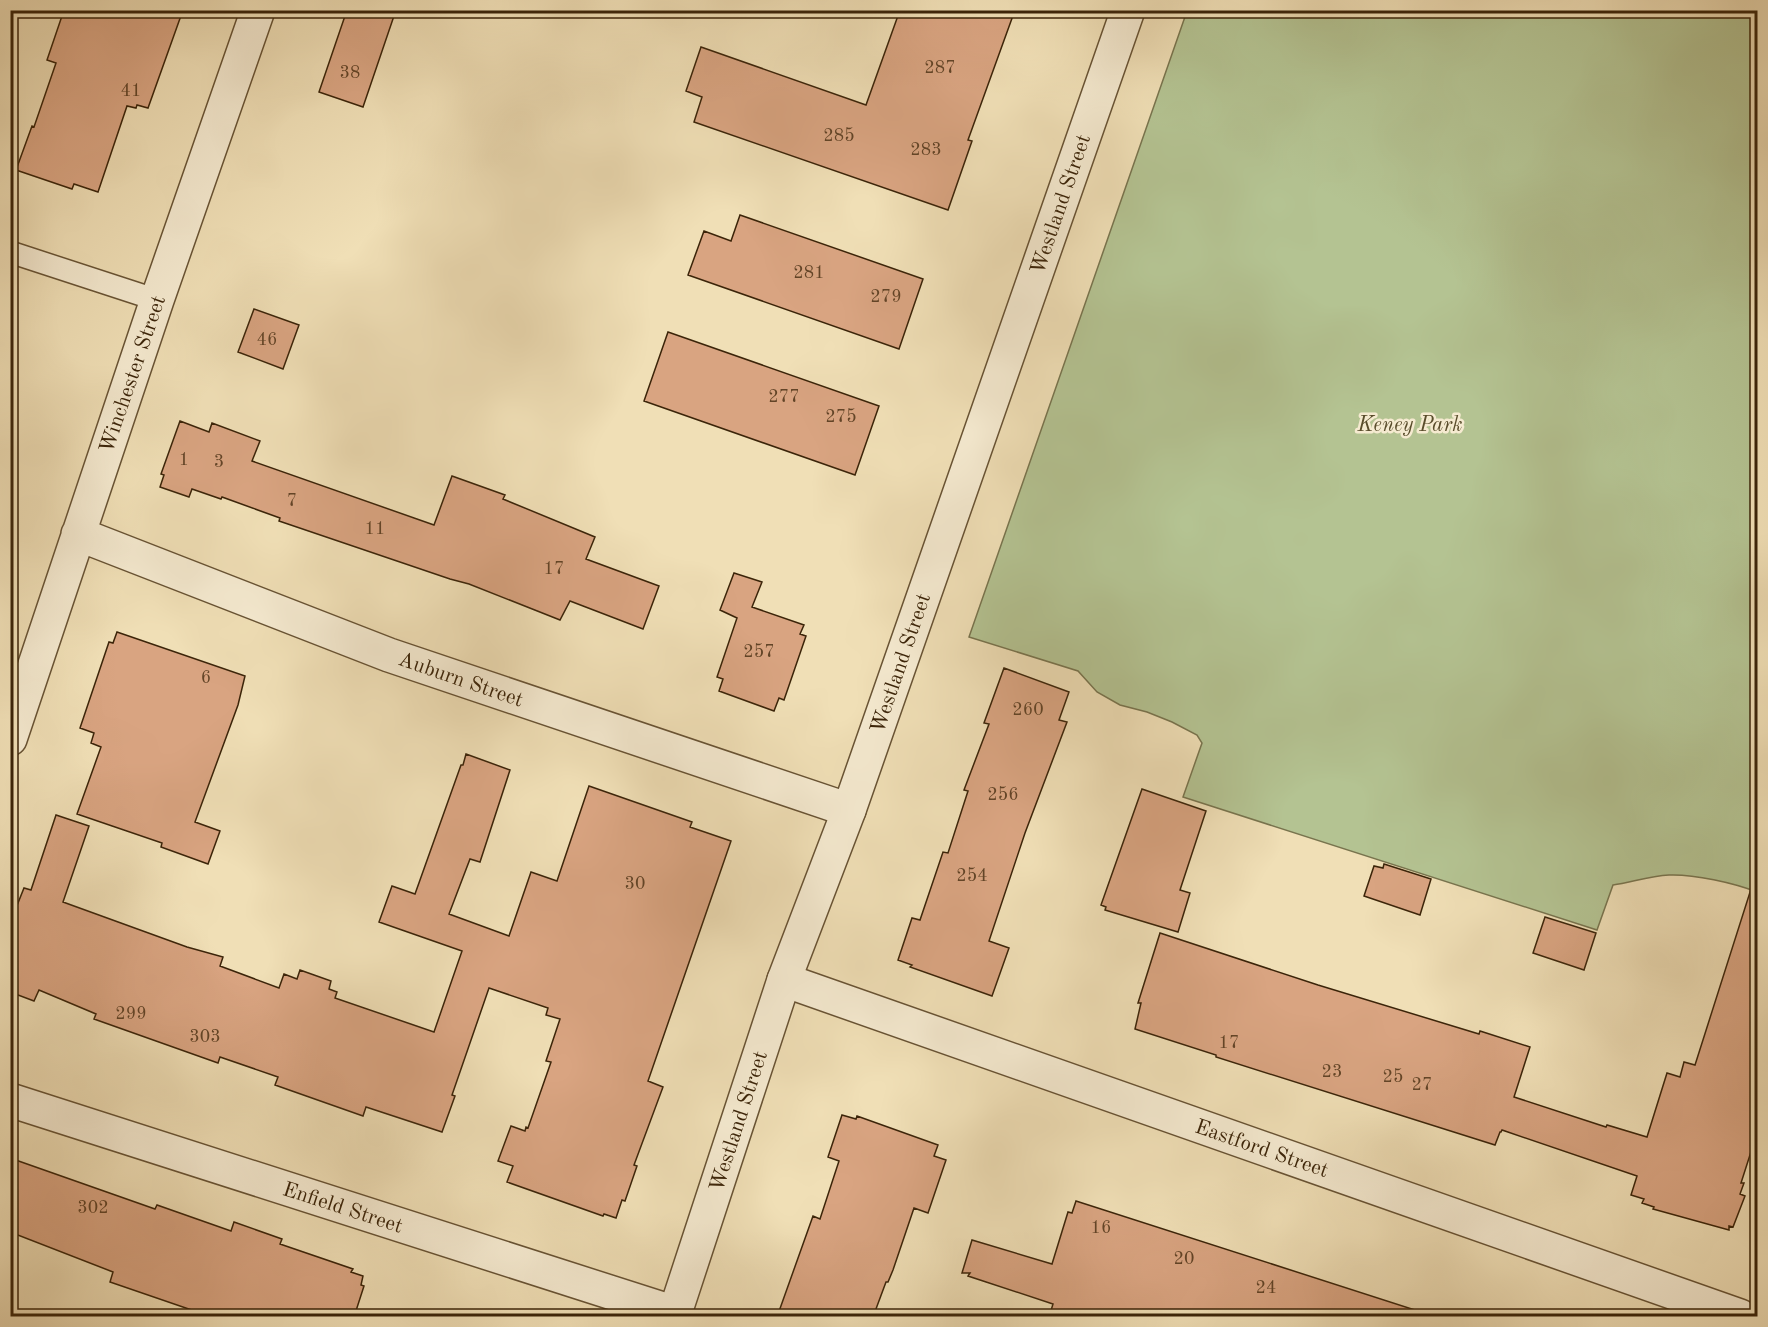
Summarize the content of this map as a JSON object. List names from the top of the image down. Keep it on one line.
{"streets":{"street":["Westland Street","Winchester Street","Auburn Street","Eastford Street","Enfield Street"]},"crossings":[["Westland Street","Auburn Street"],["Westland Street","Eastford Street"],["Westland Street","Enfield Street"],["Winchester Street","Auburn Street"]],"parks":["Keney Park"],"house_numbers":["287","38","41","285","283","281","279","46","277","275","1","3","7","11","17","257","6","260","256","254","30","299","303","17","23","25","27","302","16","20","24"]}
